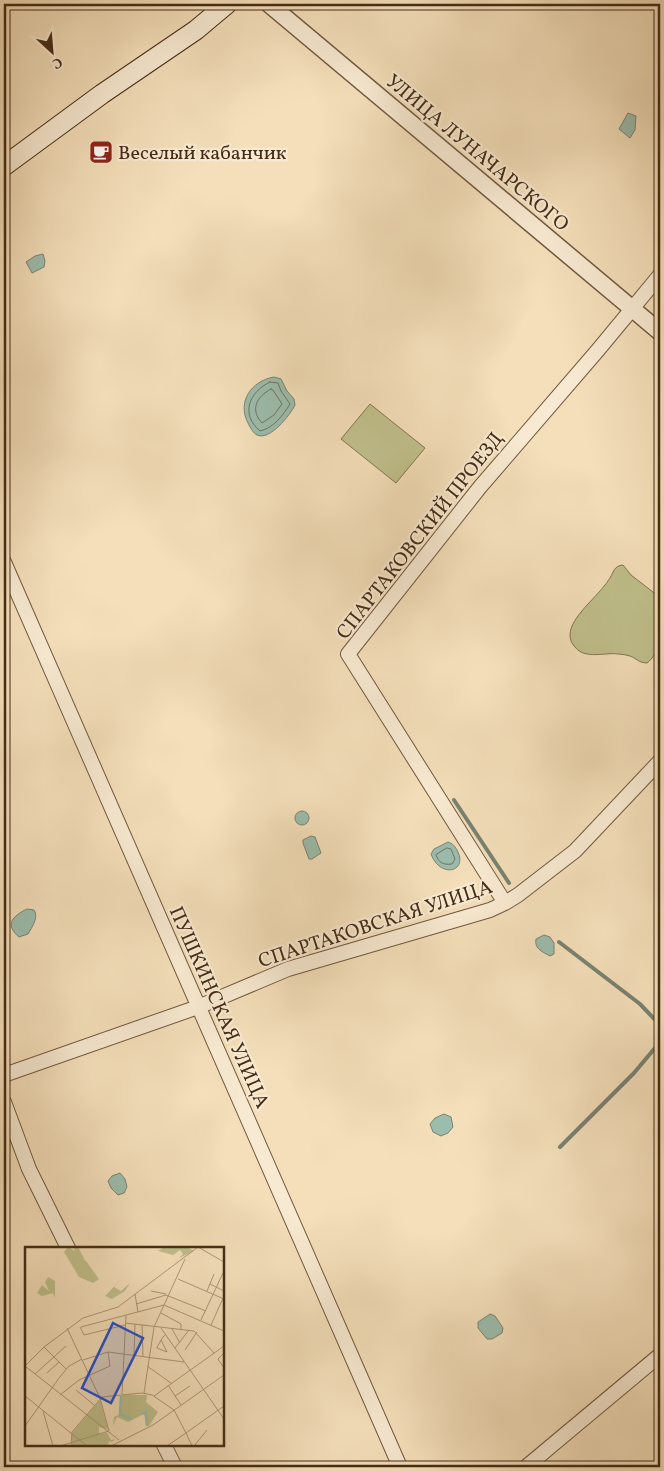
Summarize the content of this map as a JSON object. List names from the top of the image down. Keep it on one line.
{"streets":{"street":["УЛИЦА ЛУНАЧАРСКОГО","СПАРТАКОВСКИЙ ПРОЕЗД","СПАРТАКОВСКАЯ УЛИЦА","ПУШКИНСКАЯ УЛИЦА"]},"crossings":[["УЛИЦА ЛУНАЧАРСКОГО","СПАРТАКОВСКИЙ ПРОЕЗД"],["СПАРТАКОВСКИЙ ПРОЕЗД","СПАРТАКОВСКАЯ УЛИЦА"],["СПАРТАКОВСКАЯ УЛИЦА","ПУШКИНСКАЯ УЛИЦА"]],"places":{"cafe":["Веселый кабанчик"]},"north":"bottom right"}
